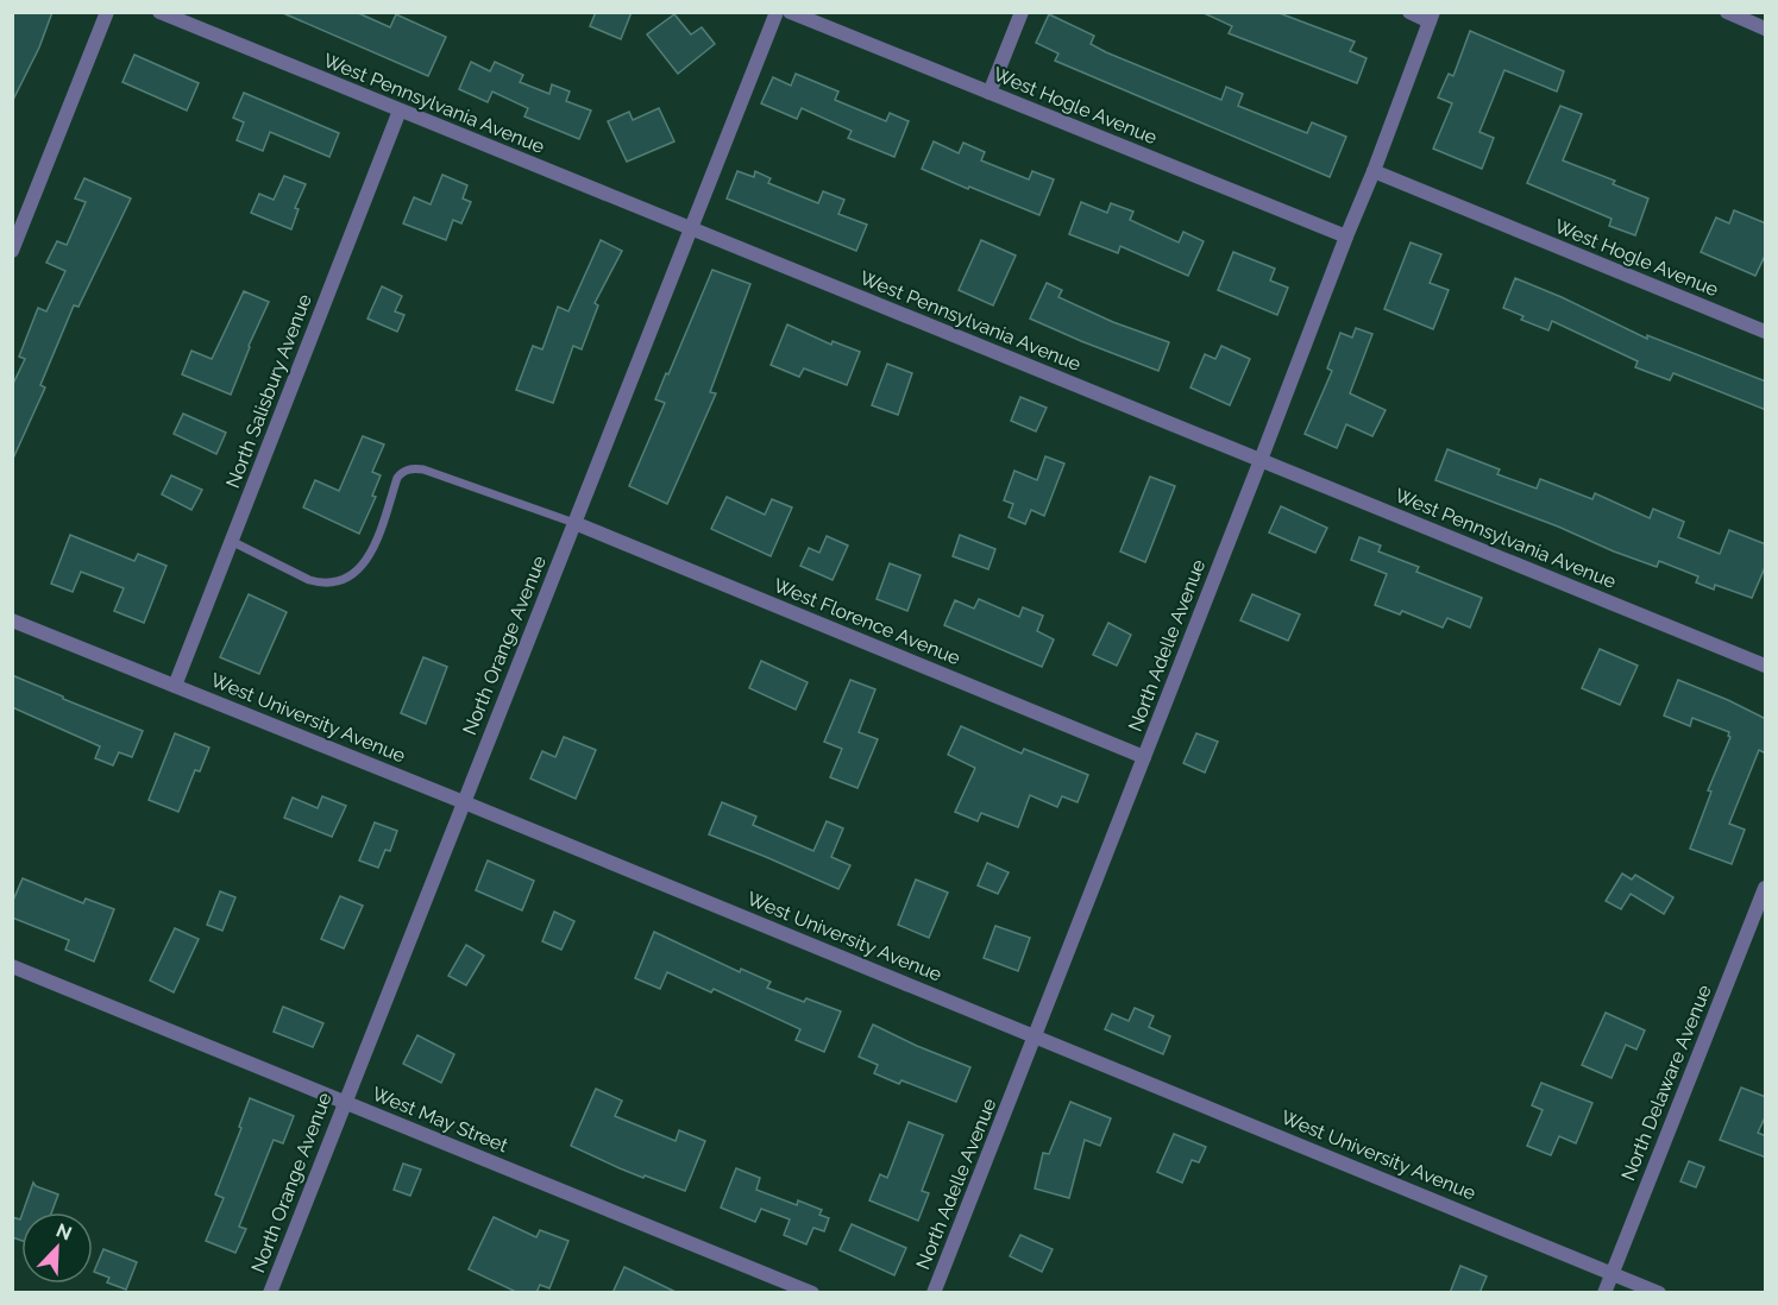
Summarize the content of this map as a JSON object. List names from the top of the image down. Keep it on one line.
{"streets":{"street":["West Pennsylvania Avenue","West Hogle Avenue","North Salisbury Avenue","West Florence Avenue","North Orange Avenue","North Adelle Avenue","West University Avenue","North Delaware Avenue","West May Street"]},"crossings":[["West Pennsylvania Avenue","North Salisbury Avenue"],["West Pennsylvania Avenue","North Orange Avenue"],["West Pennsylvania Avenue","North Adelle Avenue"],["West Hogle Avenue","North Adelle Avenue"],["North Salisbury Avenue","West University Avenue"],["West Florence Avenue","North Orange Avenue"],["West Florence Avenue","North Adelle Avenue"],["North Orange Avenue","West University Avenue"],["North Orange Avenue","West May Street"],["North Adelle Avenue","West University Avenue"],["West University Avenue","North Delaware Avenue"]],"north":"top right"}
